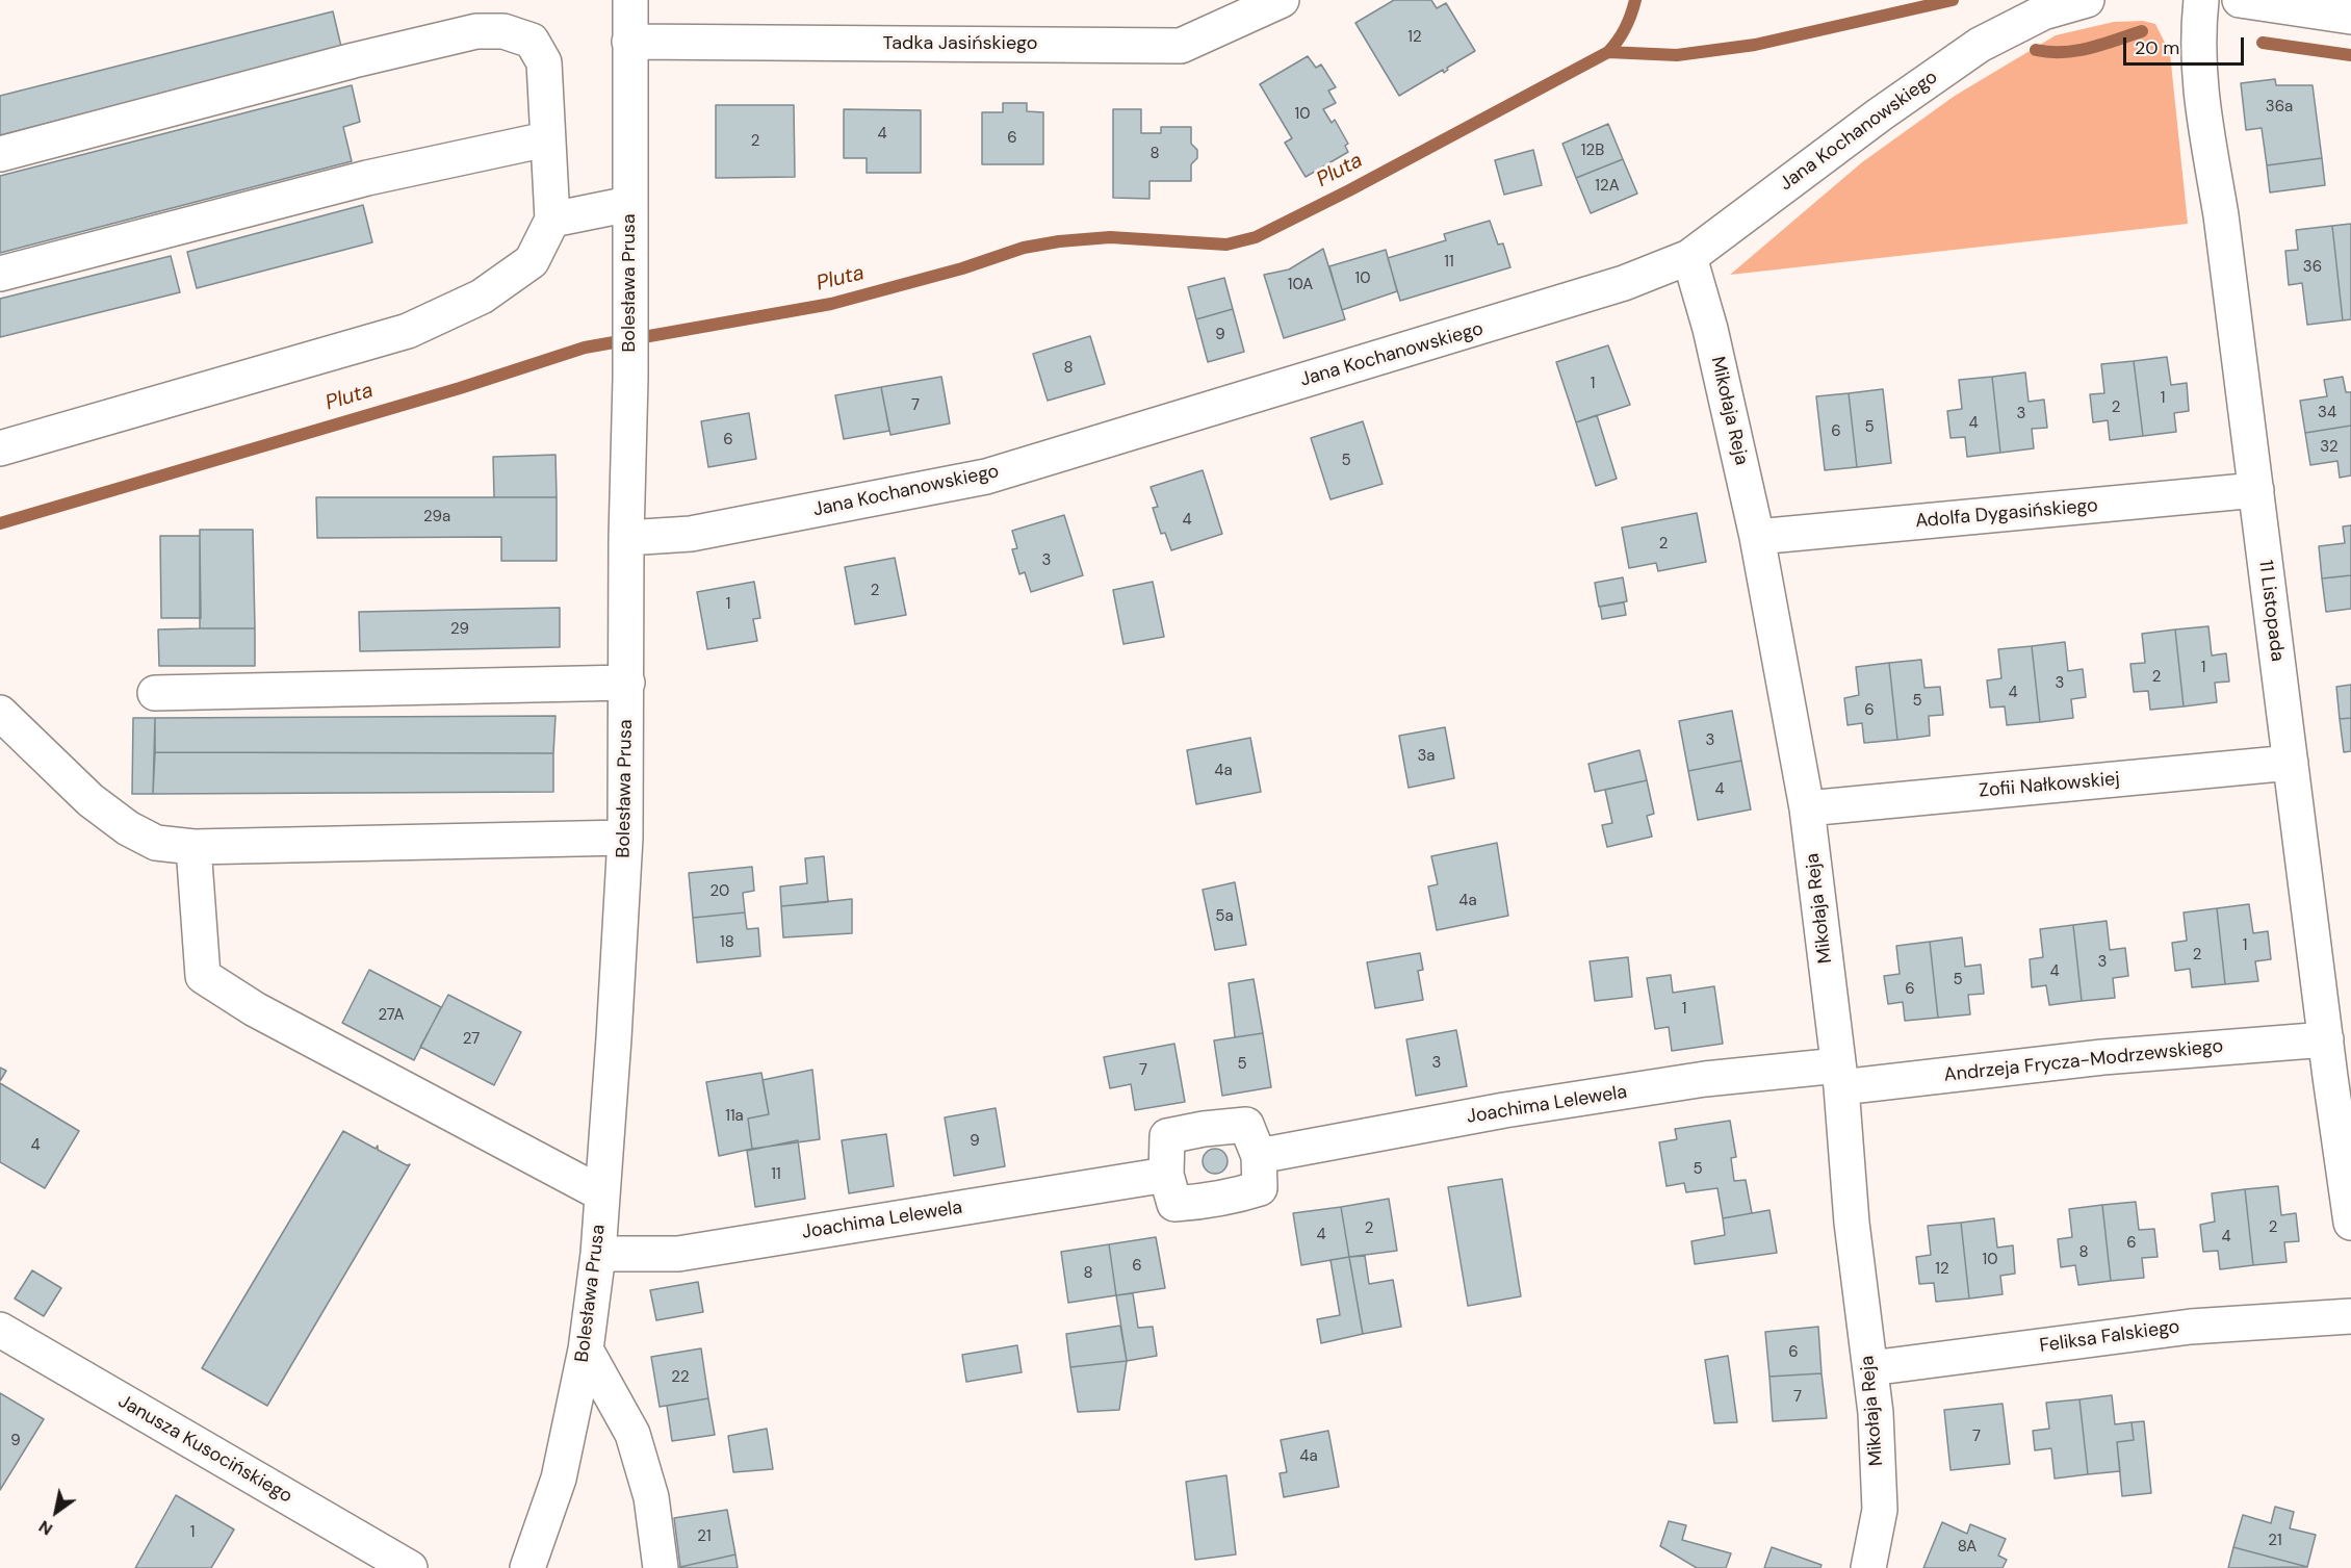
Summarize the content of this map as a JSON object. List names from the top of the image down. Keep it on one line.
{"streets":{"street":["Tadka Jasińskiego","Jana Kochanowskiego","Bolesława Prusa","Mikołaja Reja","Adolfa Dygasińskiego","11 Listopada","Zofii Nałkowskiej","Andrzeja Frycza-Modrzewskiego","Joachima Lelewela","Feliksa Falskiego","Janusza Kusocińskiego"]},"crossings":[["Tadka Jasińskiego","Bolesława Prusa"],["Jana Kochanowskiego","Bolesława Prusa"],["Jana Kochanowskiego","Mikołaja Reja"],["Bolesława Prusa","Joachima Lelewela"],["Mikołaja Reja","Adolfa Dygasińskiego"],["Mikołaja Reja","Zofii Nałkowskiej"],["Mikołaja Reja","Andrzeja Frycza-Modrzewskiego"],["Mikołaja Reja","Joachima Lelewela"],["Mikołaja Reja","Feliksa Falskiego"],["Adolfa Dygasińskiego","11 Listopada"],["11 Listopada","Zofii Nałkowskiej"],["11 Listopada","Andrzeja Frycza-Modrzewskiego"],["Andrzeja Frycza-Modrzewskiego","Joachima Lelewela"]],"water":["Pluta"],"house_numbers":["12","36a","10","4","6","2","12B","8","12A","11","36","10","10A","9","8","1","1","7","2","34","3","4","5","6","6","32","5","29a","4","2","3","2","1","29","1","2","3","4","5","6","3","3a","4a","4","20","4a","5a","18","1","2","3","4","5","6","1","27A","27","3","5","7","11a","9","4","5","11","2","2","4","4","6","8","10","6","12","8","6","22","7","7","9","4a","1","21","21","8A"],"scale_bar":"20 m","north":"bottom left"}
